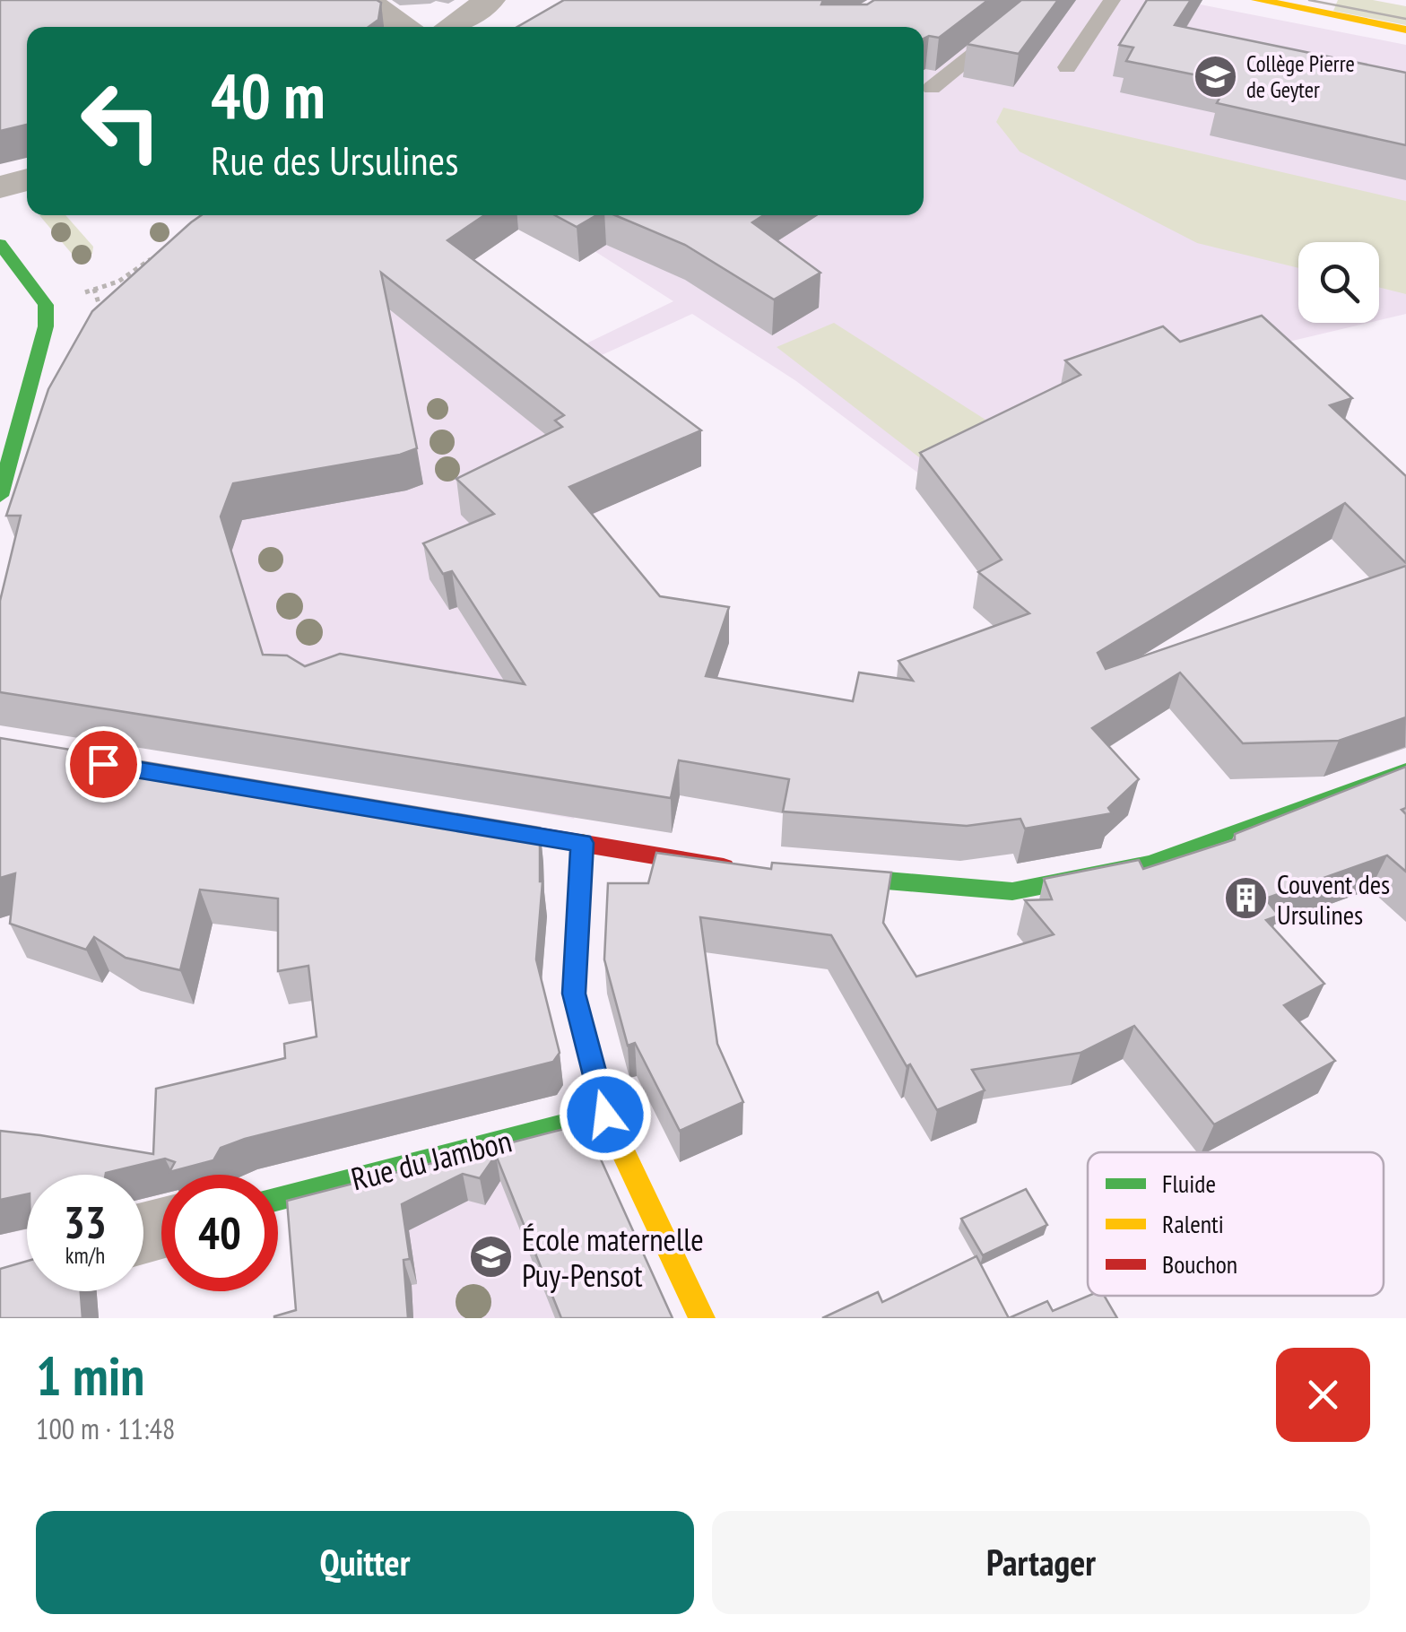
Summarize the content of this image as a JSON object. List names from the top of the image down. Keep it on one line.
{"streets":{"street":["Rue du Jambon"]},"places":{"school or university":["Collège Pierre de Geyter","École maternelle Puy-Pensot"],"building":["Couvent des Ursulines"]},"legend":["Fluide","Ralenti","Bouchon"],"page":{"turn":["40 m","Rue des Ursulines"],"speed":"33 km/h","limit":"40","heading":["1 min","100 m · 11:48"],"buttons":["Quitter","Partager"]}}
